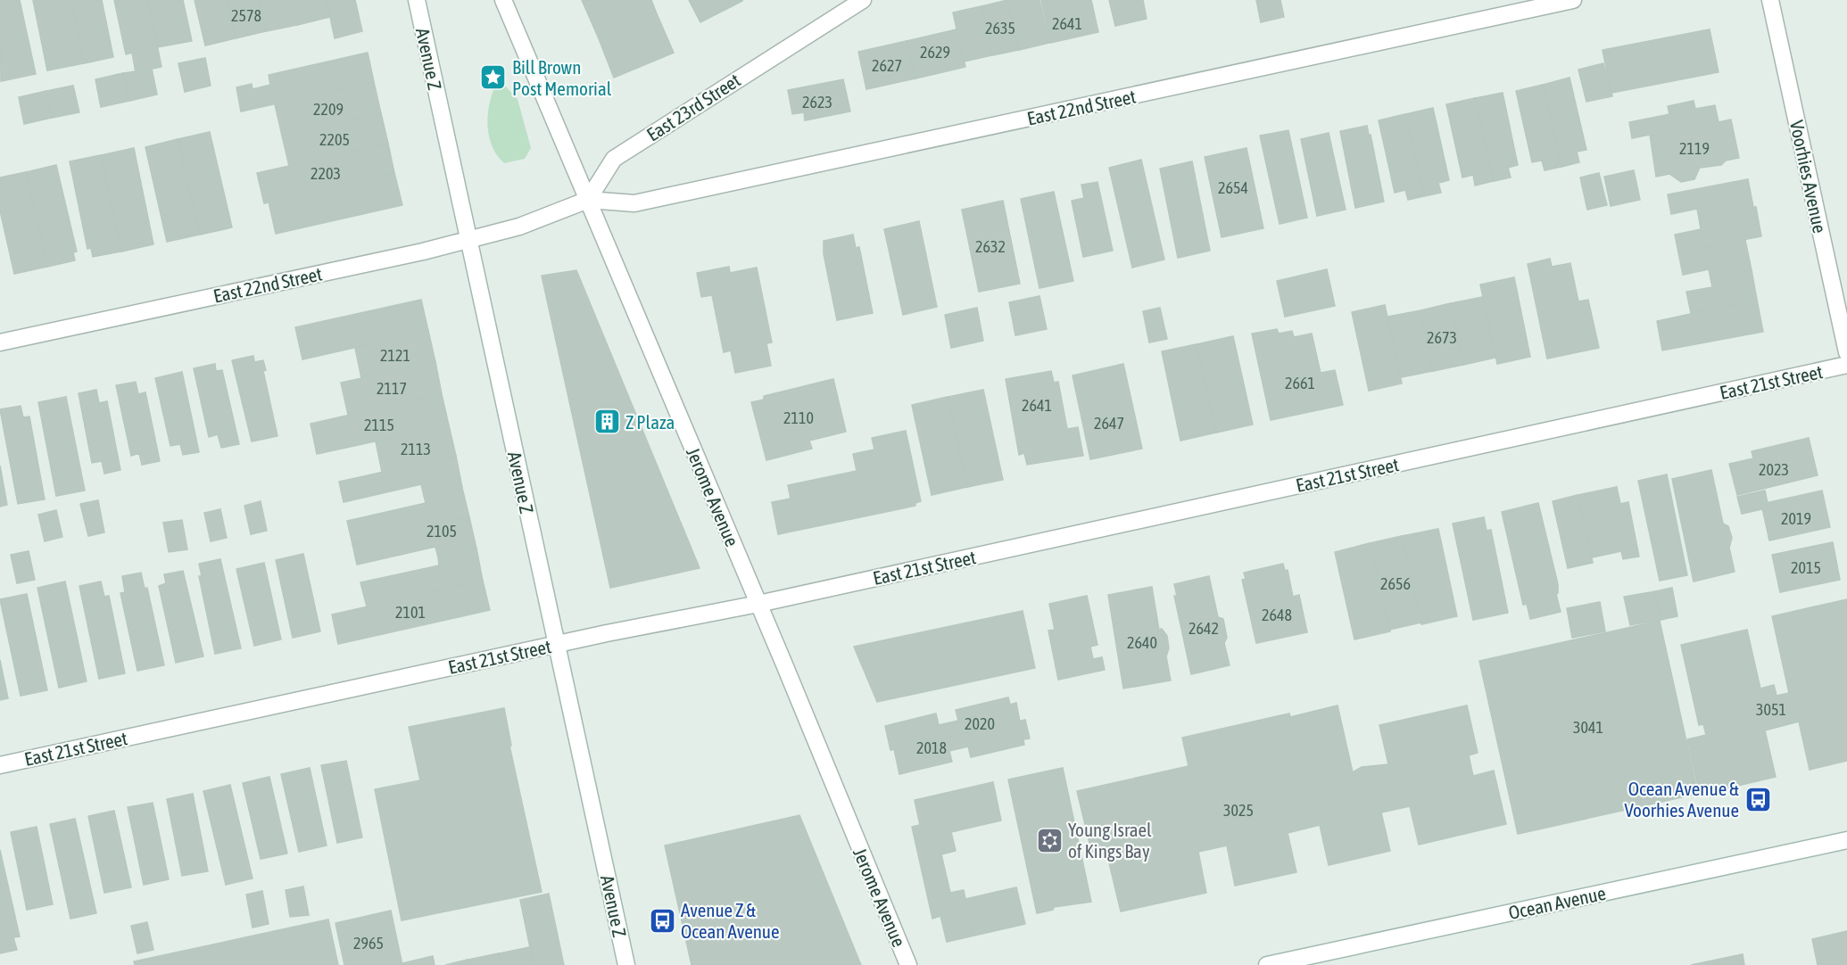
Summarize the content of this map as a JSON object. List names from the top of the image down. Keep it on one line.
{"streets":{"street":["Avenue Z","East 23rd Street","East 22nd Street","Voorhies Avenue","East 21st Street","Jerome Avenue","Ocean Avenue"]},"crossings":[["Avenue Z","East 22nd Street"],["Avenue Z","East 21st Street"],["East 23rd Street","East 22nd Street"],["East 23rd Street","Jerome Avenue"],["East 22nd Street","Jerome Avenue"],["East 21st Street","Jerome Avenue"]],"places":{"place":["Bill Brown Post Memorial"],"building":["Z Plaza"],"bus stop":["Ocean Avenue & Voorhies Avenue","Avenue Z & Ocean Avenue"],"synagogue":["Young Israel of Kings Bay"]},"house_numbers":["2578","2641","2635","2629","2627","2623","2209","2205","2119","2203","2654","2632","2673","2121","2661","2117","2641","2110","2647","2115","2113","2023","2019","2105","2015","2656","2101","2648","2642","2640","3051","2020","3041","2018","3025","2965"]}
